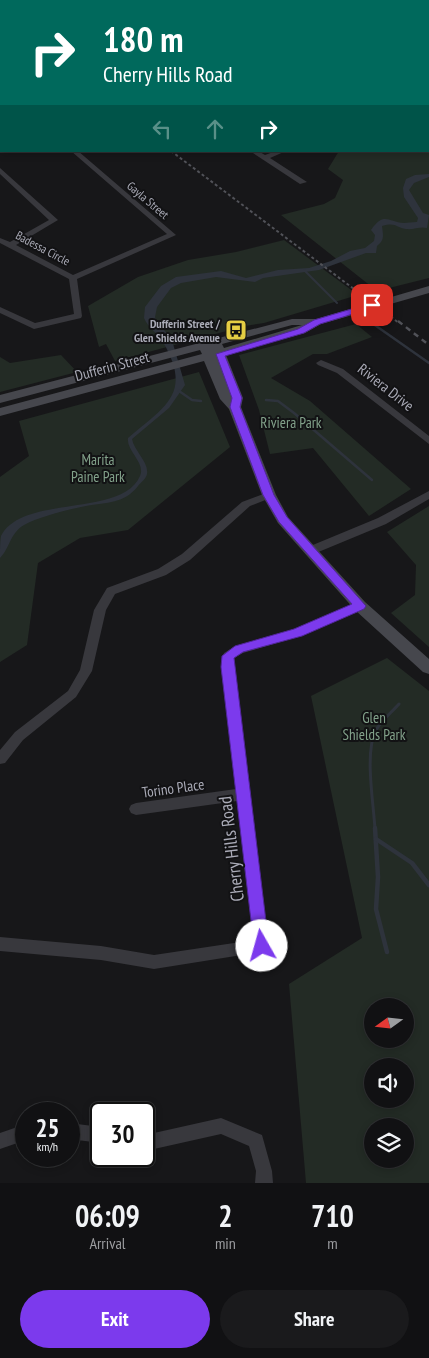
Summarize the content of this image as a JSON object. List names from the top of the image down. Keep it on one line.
{"streets":{"main road":["Dufferin Street"],"street":["Gayla Street","Badessa Circle","Riviera Drive","Torino Place","Cherry Hills Road"]},"crossings":[["Gayla Street","Badessa Circle"],["Torino Place","Cherry Hills Road"]],"parks":["Riviera Park","Marita Paine Park","Glen Shields Park"],"places":{"bus stop":["Dufferin Street / Glen Shields Avenue"]},"north":"left","page":{"turn":["180 m","Cherry Hills Road"],"speed":"25 km/h","limit":"30","eta":["06:09","Arrival","2","min","710","m"],"buttons":["Exit","Share"]}}
